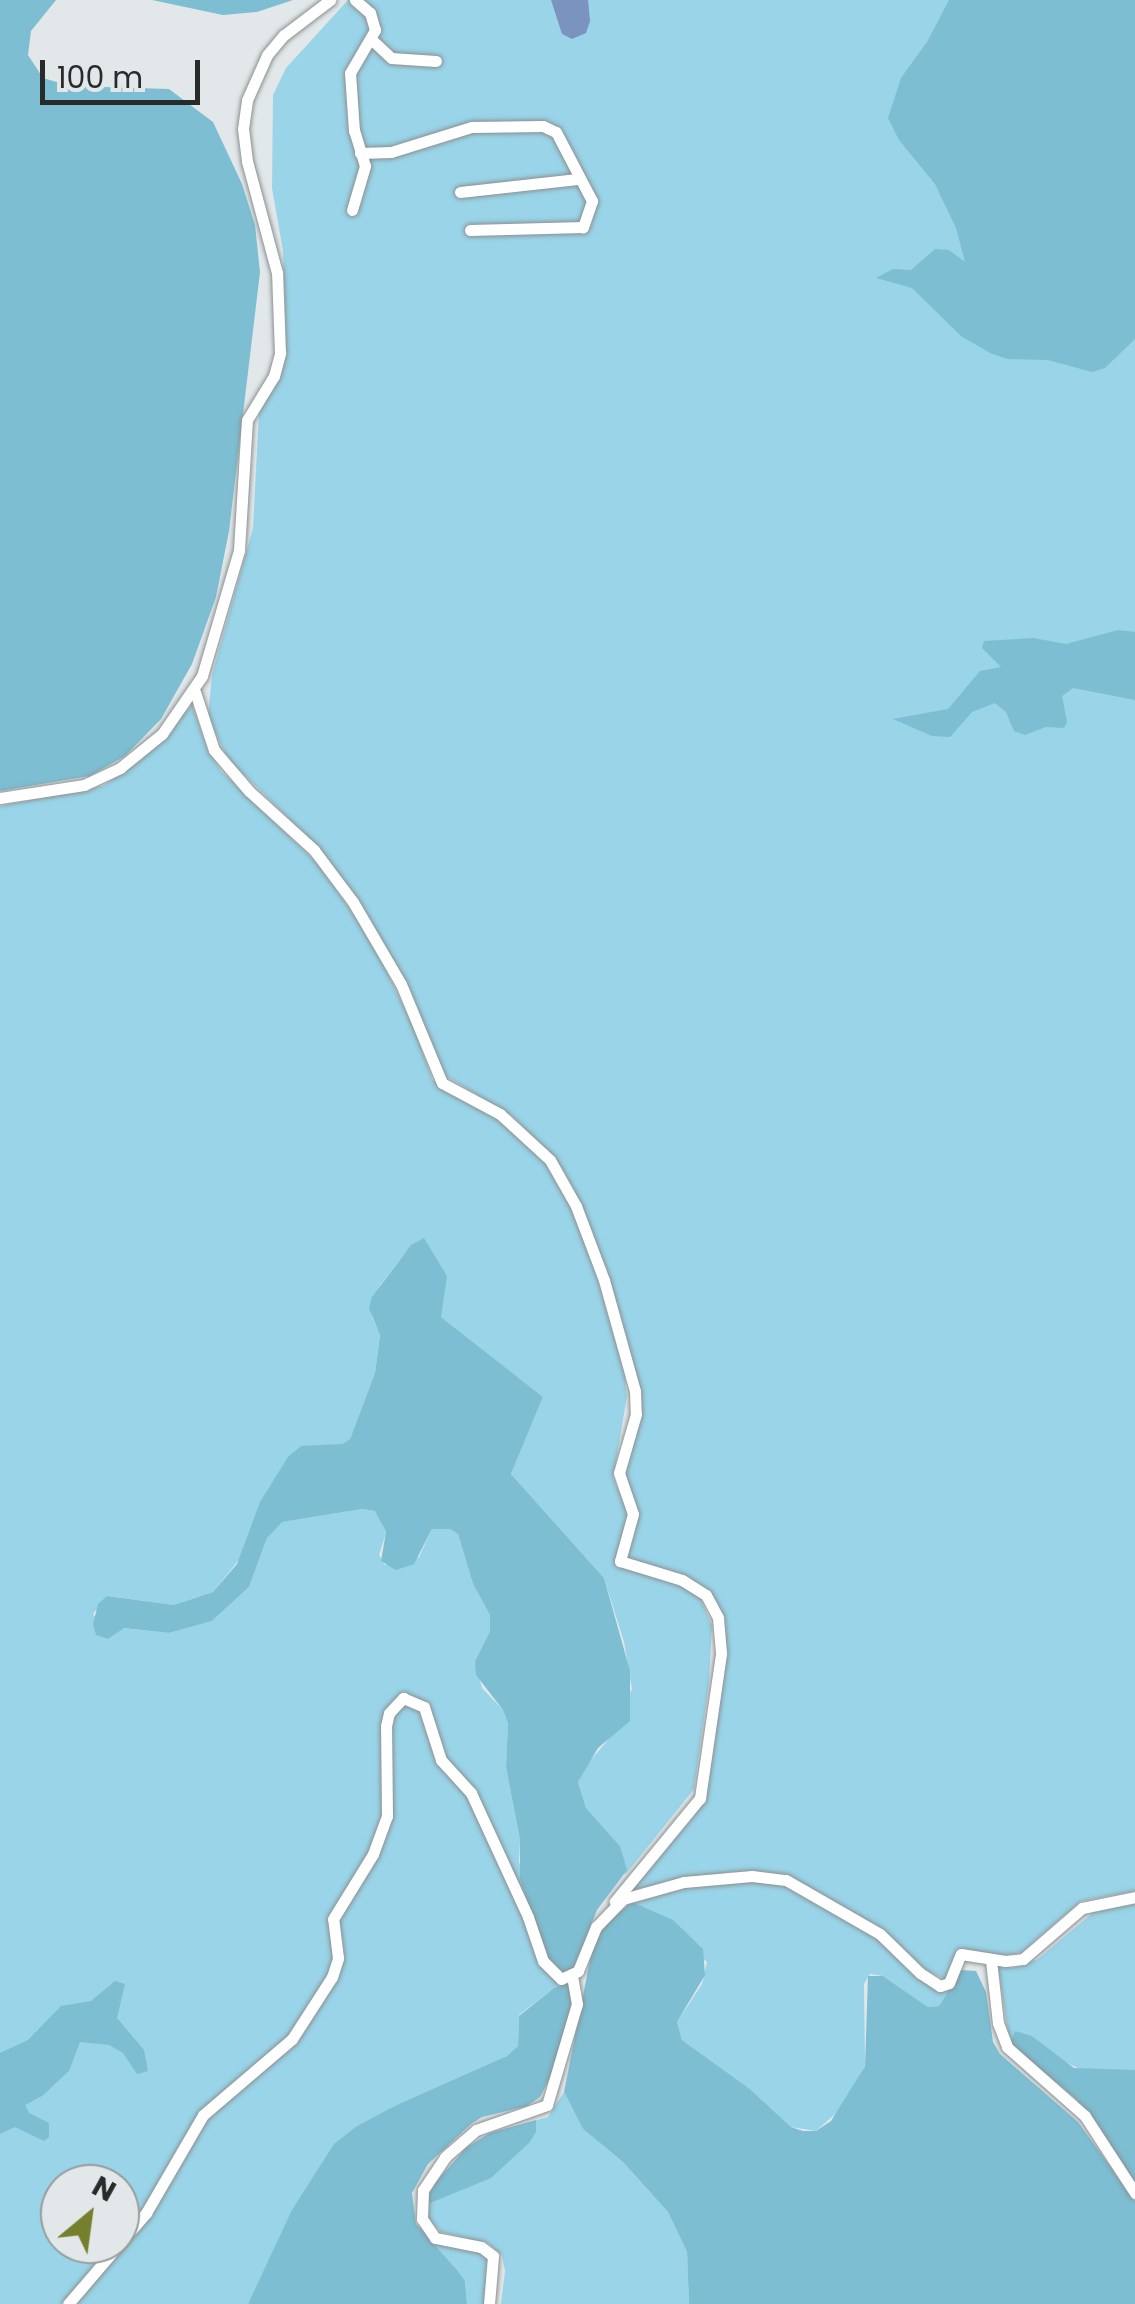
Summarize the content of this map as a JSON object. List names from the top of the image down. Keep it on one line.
{"scale_bar":"100 m","north":"top right"}
